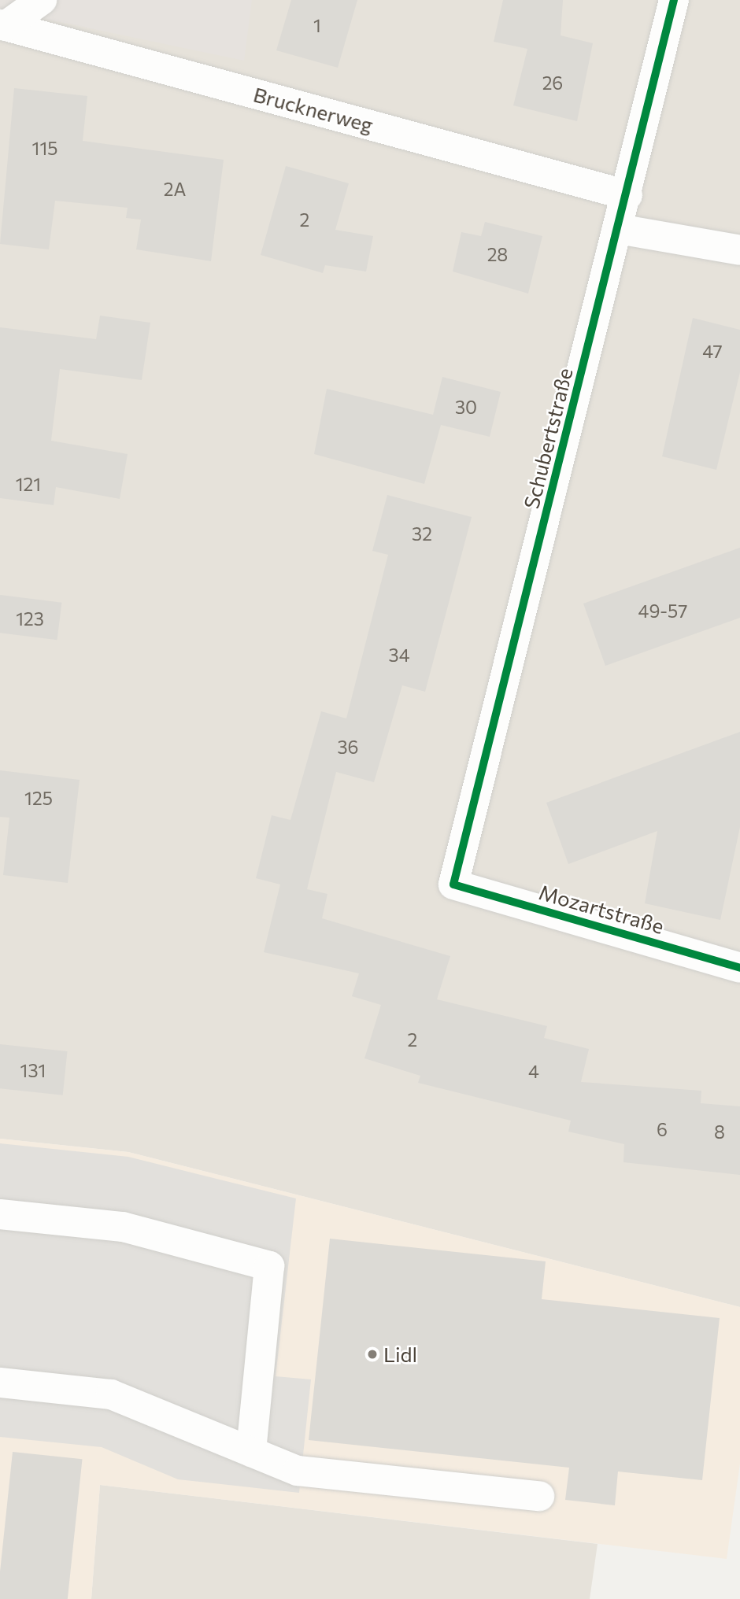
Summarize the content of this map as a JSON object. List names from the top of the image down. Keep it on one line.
{"streets":{"street":["Brucknerweg","Schubertstraße","Mozartstraße"]},"crossings":[["Brucknerweg","Schubertstraße"],["Schubertstraße","Mozartstraße"]],"places":["Lidl"],"house_numbers":["1","26","115","2A","2","28","47","30","121","32","49-57","123","34","36","125","2","131","4","6","8"]}
